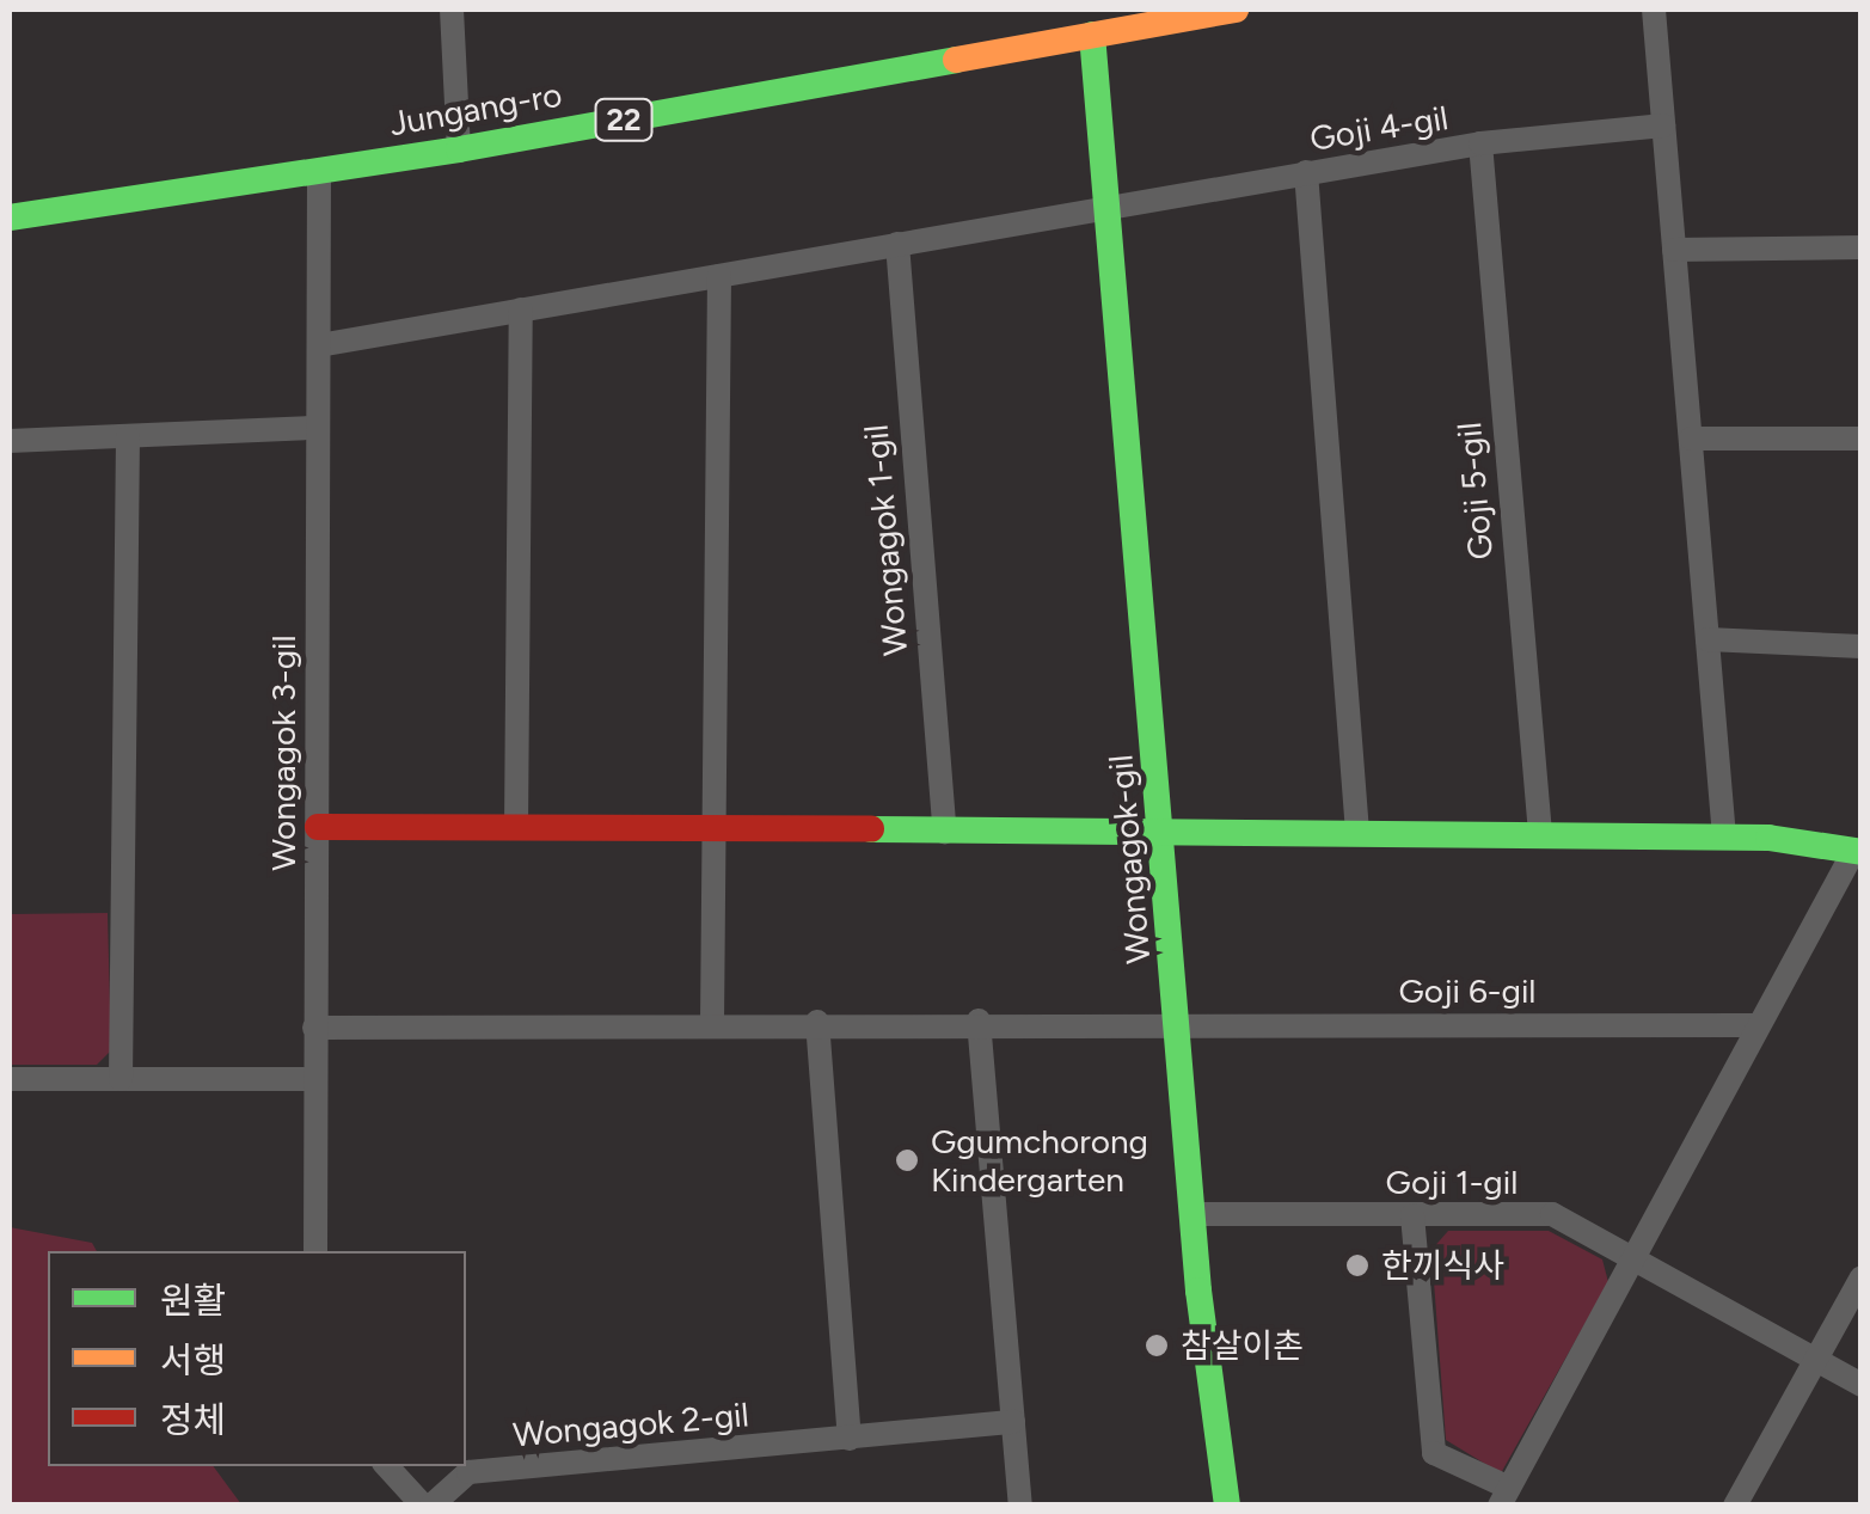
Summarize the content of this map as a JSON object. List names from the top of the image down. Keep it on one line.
{"streets":{"street":["Jungang-ro","22","Goji 4-gil","Goji 5-gil","Wongagok 1-gil","Wongagok 3-gil","Wongagok-gil","Goji 6-gil","Goji 1-gil","Wongagok 2-gil"]},"crossings":[["Jungang-ro","Wongagok 3-gil"],["Jungang-ro","Wongagok-gil"],["Goji 4-gil","Goji 5-gil"],["Goji 4-gil","Wongagok-gil"],["Wongagok-gil","Goji 6-gil"],["Wongagok-gil","Goji 1-gil"]],"places":["Ggumchorong Kindergarten","한끼식사","참살이촌"],"legend":["원활","서행","정체"]}
